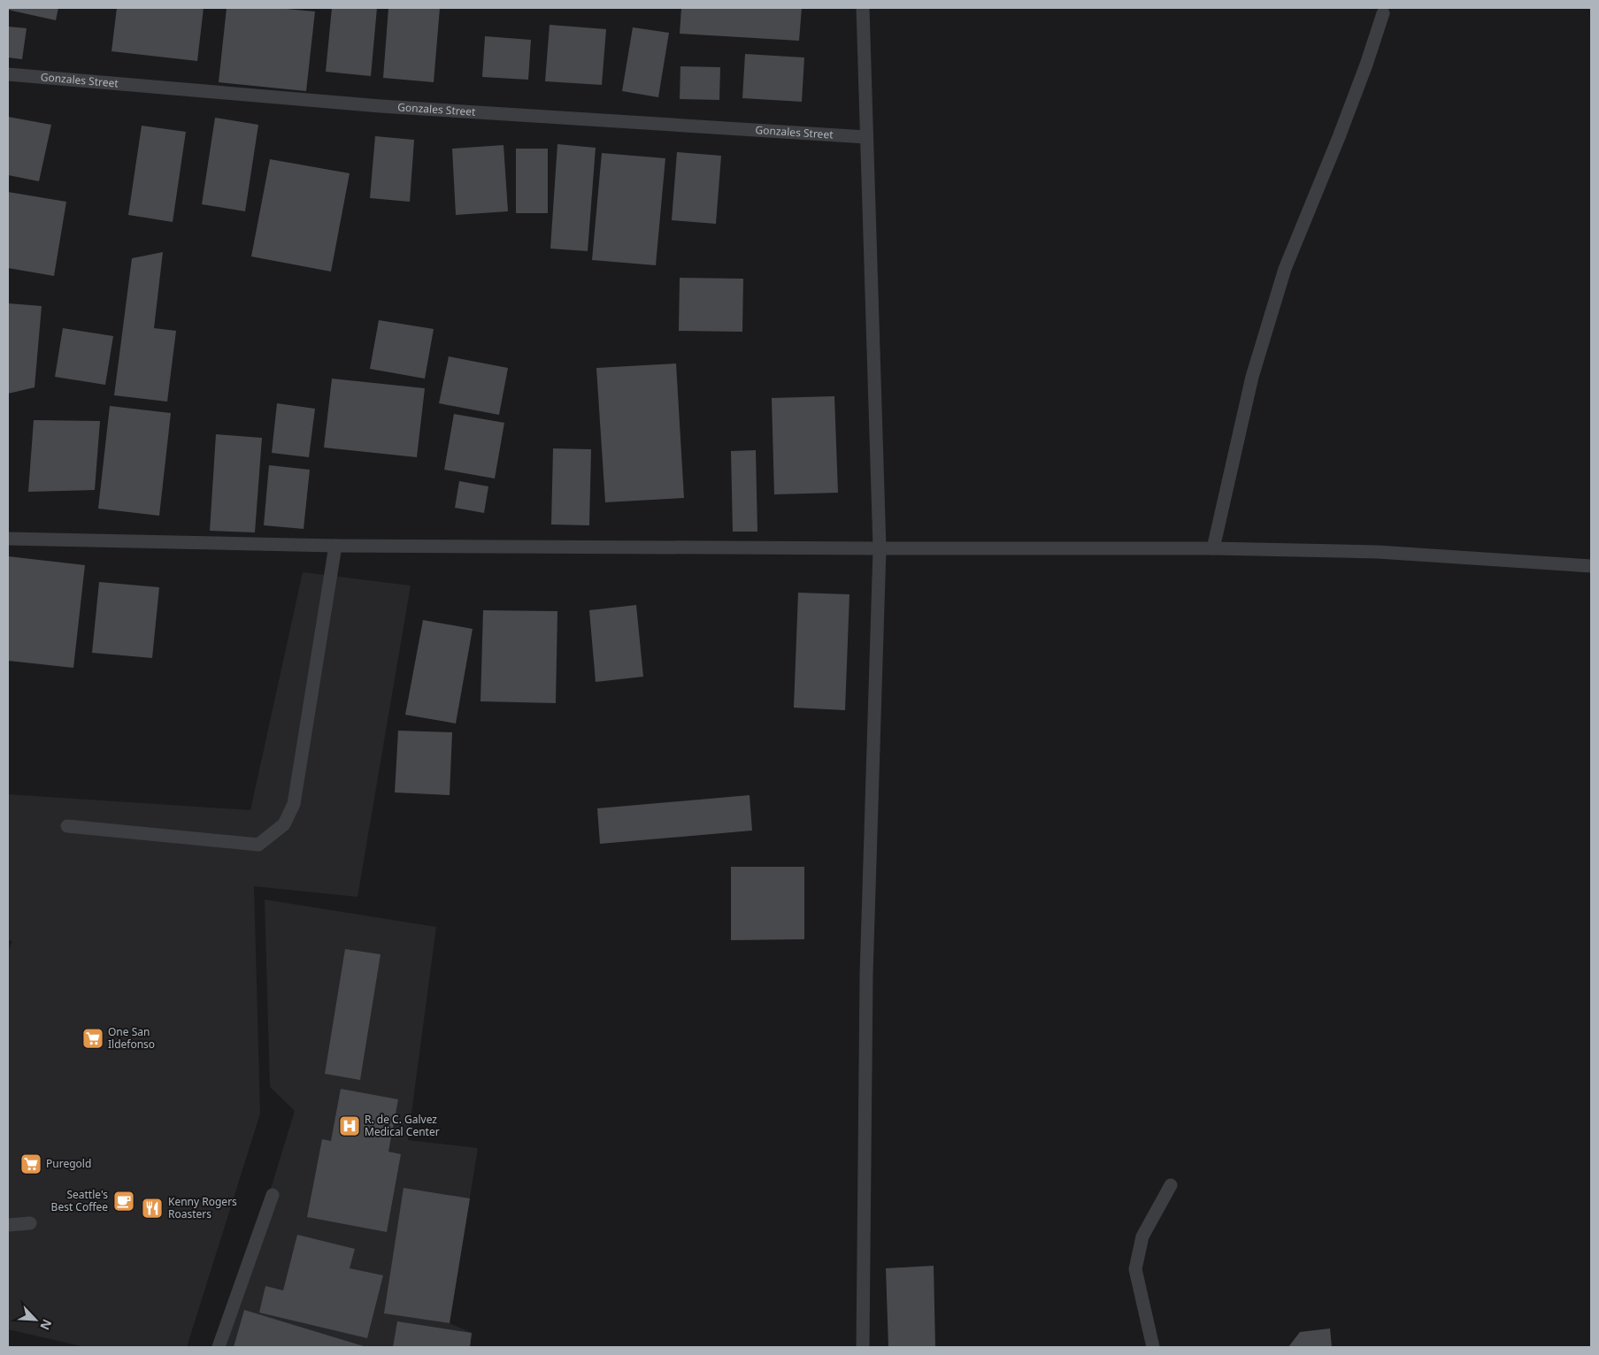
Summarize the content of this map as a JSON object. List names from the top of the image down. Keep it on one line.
{"streets":{"street":["Gonzales Street"]},"places":{"supermarket":["One San Ildefonso","Puregold"],"hospital":["R. de C. Galvez Medical Center"],"cafe":["Seattle's Best Coffee"],"restaurant":["Kenny Rogers Roasters"]},"north":"bottom right"}
